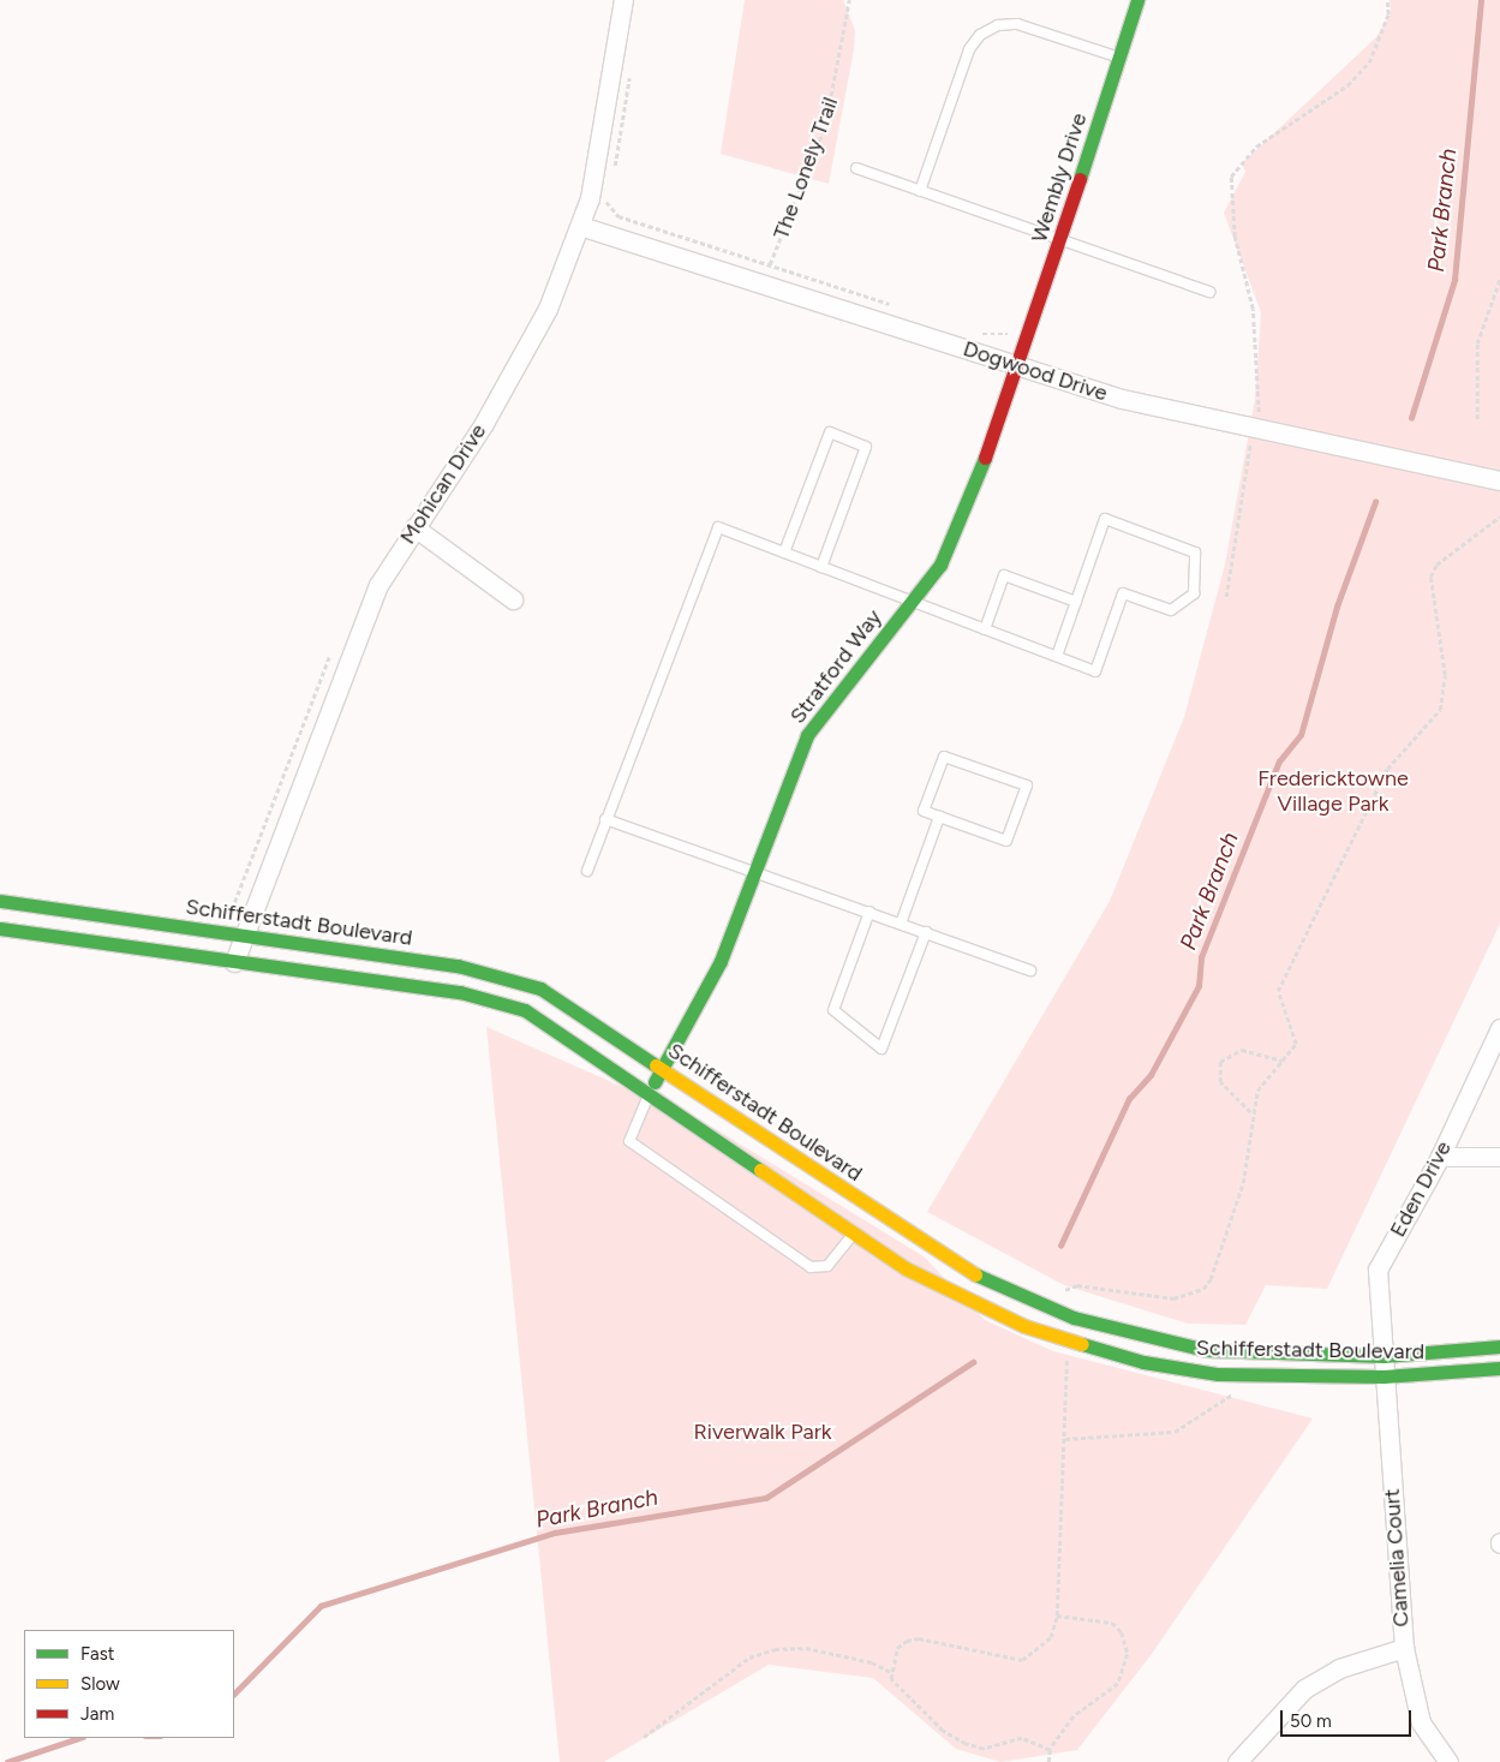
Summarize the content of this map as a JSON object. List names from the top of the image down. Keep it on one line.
{"streets":{"main road":["Wembly Drive","Stratford Way","Schifferstadt Boulevard"],"street":["Dogwood Drive","Mohican Drive","Eden Drive","Camelia Court"],"path":["The Lonely Trail"]},"crossings":[["Wembly Drive","Dogwood Drive"],["Wembly Drive","Stratford Way"],["Dogwood Drive","Mohican Drive"],["Dogwood Drive","Stratford Way"],["Mohican Drive","Schifferstadt Boulevard"],["Stratford Way","Schifferstadt Boulevard"],["Schifferstadt Boulevard","Eden Drive"],["Schifferstadt Boulevard","Camelia Court"],["Eden Drive","Camelia Court"]],"water":["Park Branch"],"parks":["Fredericktowne Village Park","Riverwalk Park"],"legend":["Fast","Slow","Jam"],"scale_bar":"50 m"}
